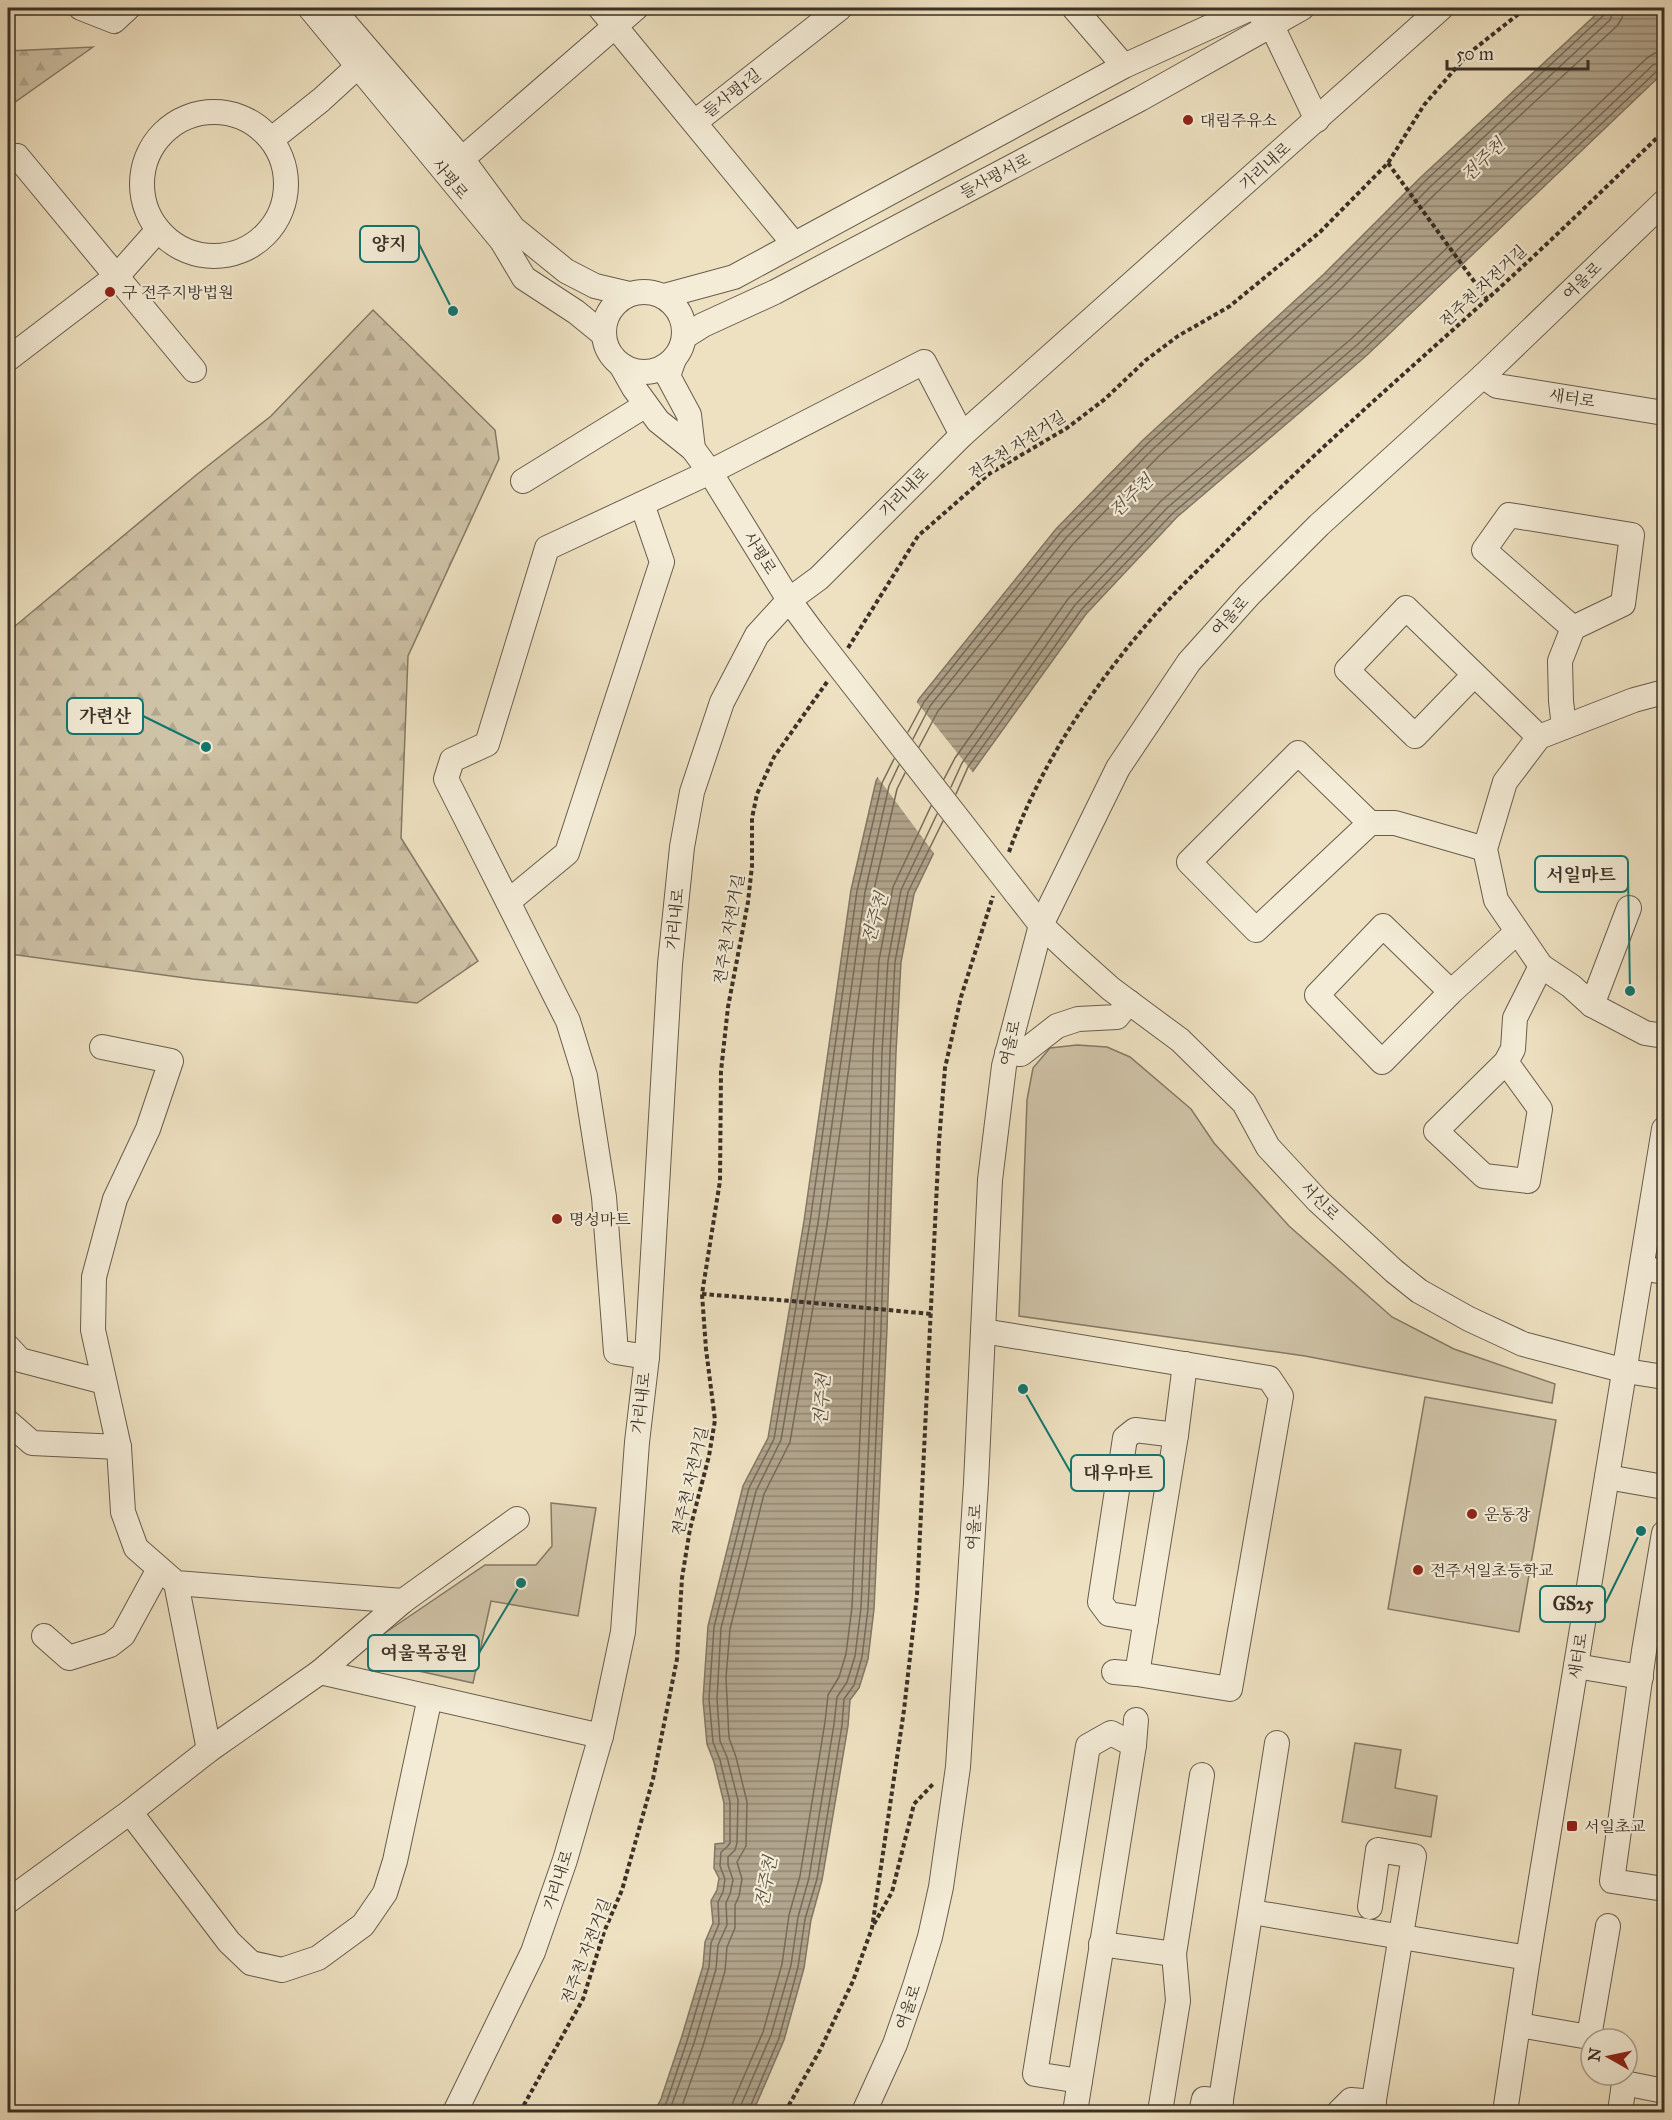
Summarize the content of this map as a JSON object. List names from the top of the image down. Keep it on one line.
{"streets":{"street":["들사평1길","가리내로","들사평서로","사평로","여울로","새터로","서신로"],"path":["전주천 자전거길"]},"crossings":[["가리내로","사평로"],["들사평서로","사평로"],["사평로","서신로"],["여울로","새터로"],["여울로","서신로"],["새터로","서신로"]],"water":["전주천"],"places":{"other":["대림주유소","구 전주지방법원","양지","가련산","서일마트","명성마트","대우마트","운동장","GS25","전주서일초등학교","여울목공원"],"transit":["서일초교"]},"scale_bar":"50 m","north":"left"}
